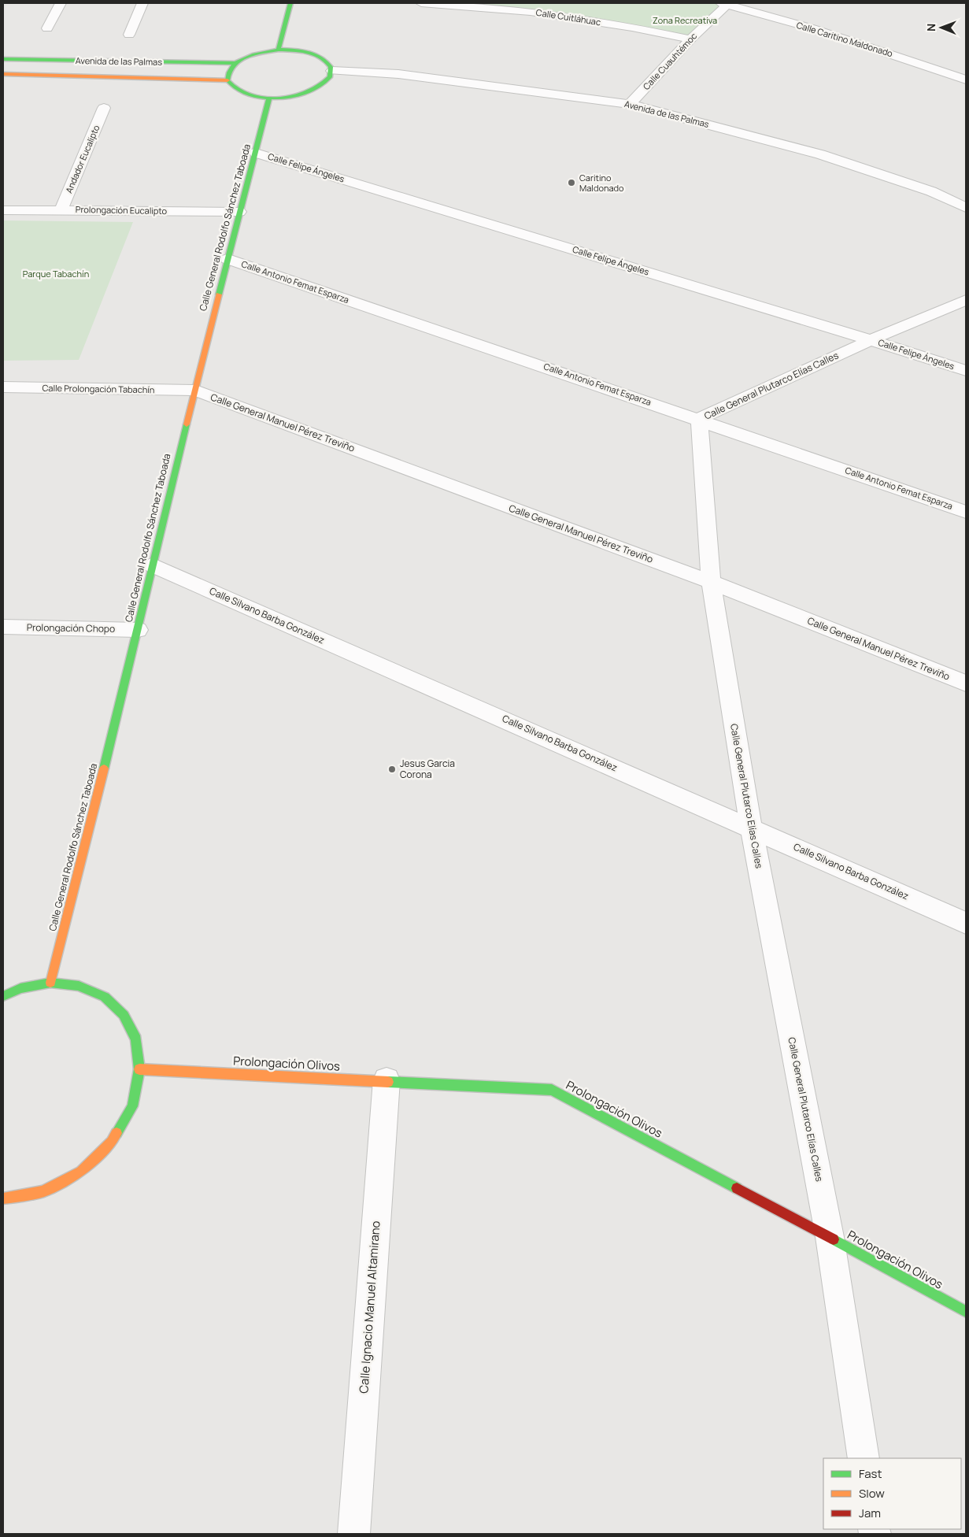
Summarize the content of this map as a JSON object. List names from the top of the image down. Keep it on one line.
{"streets":{"street":["Calle Cuitláhuac","Calle Caritino Maldonado","Avenida de las Palmas","Calle Cuauhtémoc","Andador Eucalipto","Calle Felipe Ángeles","Prolongación Eucalipto","Calle General Rodolfo Sánchez Taboada","Calle Antonio Femat Esparza","Calle General Plutarco Elías Calles","Calle Prolongación Tabachín","Calle General Manuel Pérez Treviño","Calle Silvano Barba González","Prolongación Chopo","Prolongación Olivos","Calle Ignacio Manuel Altamirano"]},"crossings":[["Calle Cuitláhuac","Calle Cuauhtémoc"],["Calle Caritino Maldonado","Calle Cuauhtémoc"],["Avenida de las Palmas","Calle Cuauhtémoc"],["Andador Eucalipto","Prolongación Eucalipto"],["Calle Felipe Ángeles","Calle General Rodolfo Sánchez Taboada"],["Calle Felipe Ángeles","Calle General Plutarco Elías Calles"],["Prolongación Eucalipto","Calle General Rodolfo Sánchez Taboada"],["Calle General Rodolfo Sánchez Taboada","Calle Antonio Femat Esparza"],["Calle General Rodolfo Sánchez Taboada","Calle Prolongación Tabachín"],["Calle General Rodolfo Sánchez Taboada","Calle General Manuel Pérez Treviño"],["Calle General Rodolfo Sánchez Taboada","Calle Silvano Barba González"],["Calle General Rodolfo Sánchez Taboada","Prolongación Chopo"],["Calle Antonio Femat Esparza","Calle General Plutarco Elías Calles"],["Calle General Plutarco Elías Calles","Calle General Manuel Pérez Treviño"],["Calle General Plutarco Elías Calles","Calle Silvano Barba González"],["Calle General Plutarco Elías Calles","Prolongación Olivos"],["Calle Prolongación Tabachín","Calle General Manuel Pérez Treviño"],["Prolongación Olivos","Calle Ignacio Manuel Altamirano"]],"parks":["Zona Recreativa","Parque Tabachín"],"places":["Caritino Maldonado","Jesus Garcia Corona"],"legend":["Fast","Slow","Jam"],"north":"left"}
